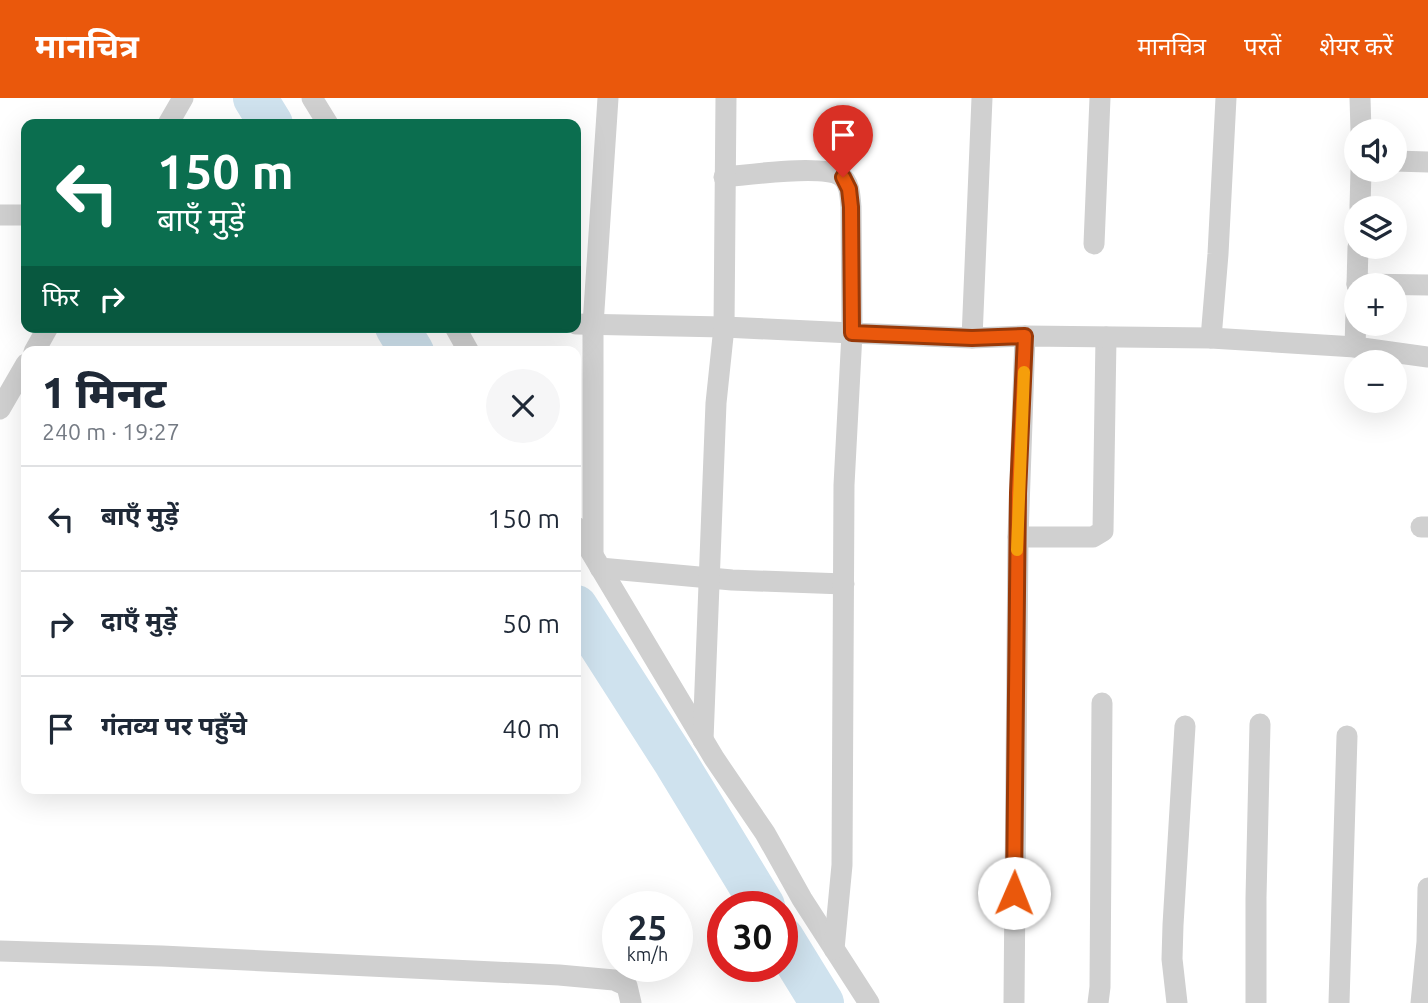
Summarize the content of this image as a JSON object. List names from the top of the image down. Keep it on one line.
{"page":{"header":"मानचित्र","nav":["मानचित्र","परतें","शेयर करें"],"map_buttons":["+","−"],"turn":["150 m","बाएँ मुड़ें"],"then":"फिर","heading":["1 मिनट","240 m · 19:27"],"list":[{"name":"बाएँ मुड़ें","value":"150 m"},{"name":"दाएँ मुड़ें","value":"50 m"},{"name":"गंतव्य पर पहुँचे","value":"40 m"}],"speed":"25 km/h","limit":"30"}}
